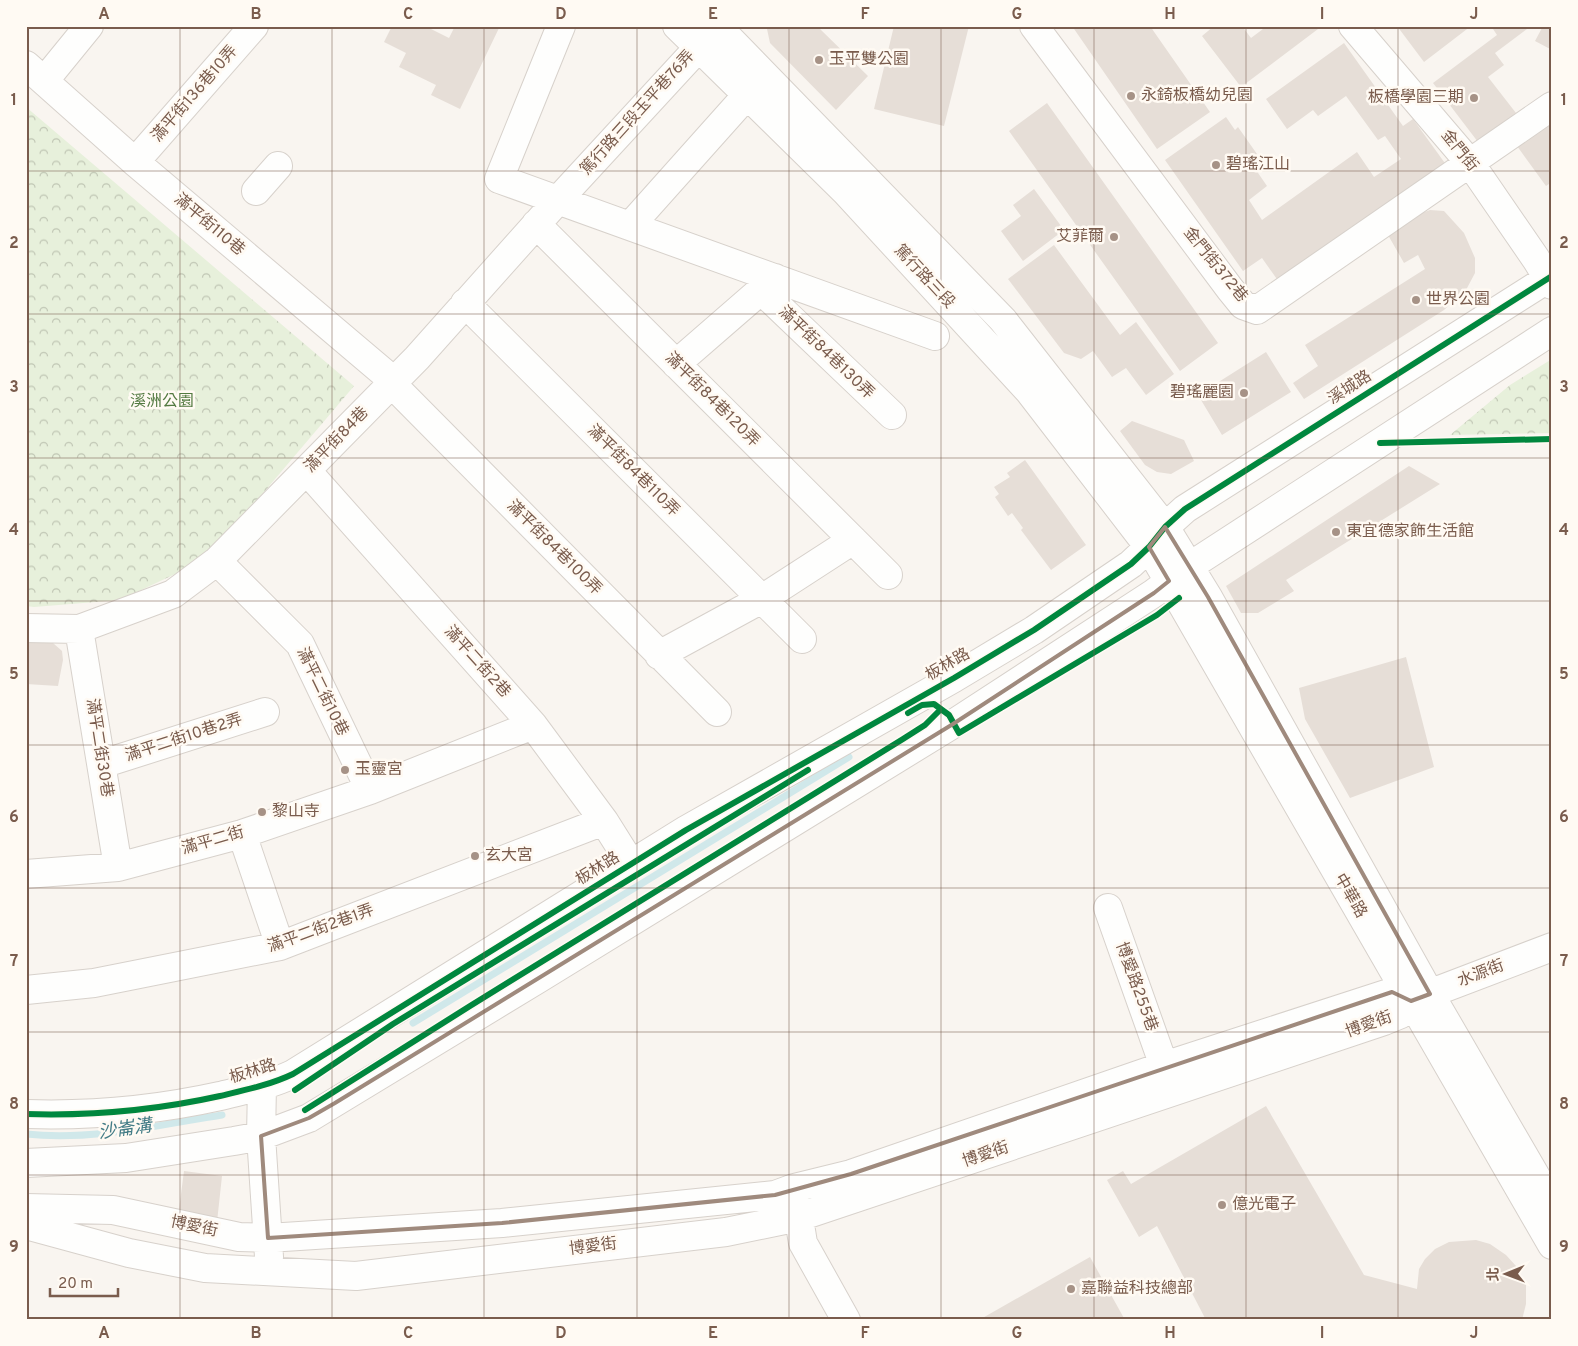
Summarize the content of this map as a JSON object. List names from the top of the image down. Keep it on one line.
{"streets":{"street":["滿平街136巷10弄","篤行路三段玉平巷76弄","金門街","滿平街110巷","金門街372巷","篤行路三段","滿平街84巷130弄","溪城路","滿平街84巷120弄","滿平街84巷","滿平街84巷110弄","滿平街84巷100弄","滿平二街2巷","板林路","滿平二街10巷","滿平二街10巷2弄","滿平二街30巷","滿平二街","中華路","滿平二街2巷1弄","水源街","博愛路255巷","博愛街"]},"crossings":[["滿平街136巷10弄","滿平街110巷"],["篤行路三段玉平巷76弄","篤行路三段"],["篤行路三段玉平巷76弄","滿平街84巷"],["金門街","金門街372巷"],["金門街","溪城路"],["滿平街110巷","滿平街84巷"],["滿平街110巷","滿平街84巷100弄"],["篤行路三段","溪城路"],["篤行路三段","板林路"],["篤行路三段","中華路"],["溪城路","板林路"],["溪城路","中華路"],["滿平街84巷120弄","滿平街84巷"],["滿平街84巷","滿平街84巷110弄"],["滿平街84巷","滿平街84巷100弄"],["滿平街84巷","滿平二街2巷"],["滿平街84巷","滿平二街10巷"],["滿平街84巷","滿平二街30巷"],["滿平二街2巷","板林路"],["滿平二街2巷","滿平二街"],["滿平二街2巷","滿平二街2巷1弄"],["板林路","中華路"],["滿平二街10巷","滿平二街"],["滿平二街10巷2弄","滿平二街30巷"],["滿平二街30巷","滿平二街"],["中華路","水源街"],["中華路","博愛街"],["水源街","博愛街"],["博愛路255巷","博愛街"]],"water":["沙崙溝"],"parks":["溪洲公園"],"places":["玉平雙公園","永錡板橋幼兒園","板橋學園三期","碧瑤江山","艾菲爾","世界公園","碧瑤麗園","東宜德家飾生活館","玉靈宮","黎山寺","玄大宮","億光電子","嘉聯益科技總部"],"scale_bar":"20 m","north":"left","grid":{"columns":["A","B","C","D","E","F","G","H","I","J"],"rows":["1","2","3","4","5","6","7","8","9"]}}
